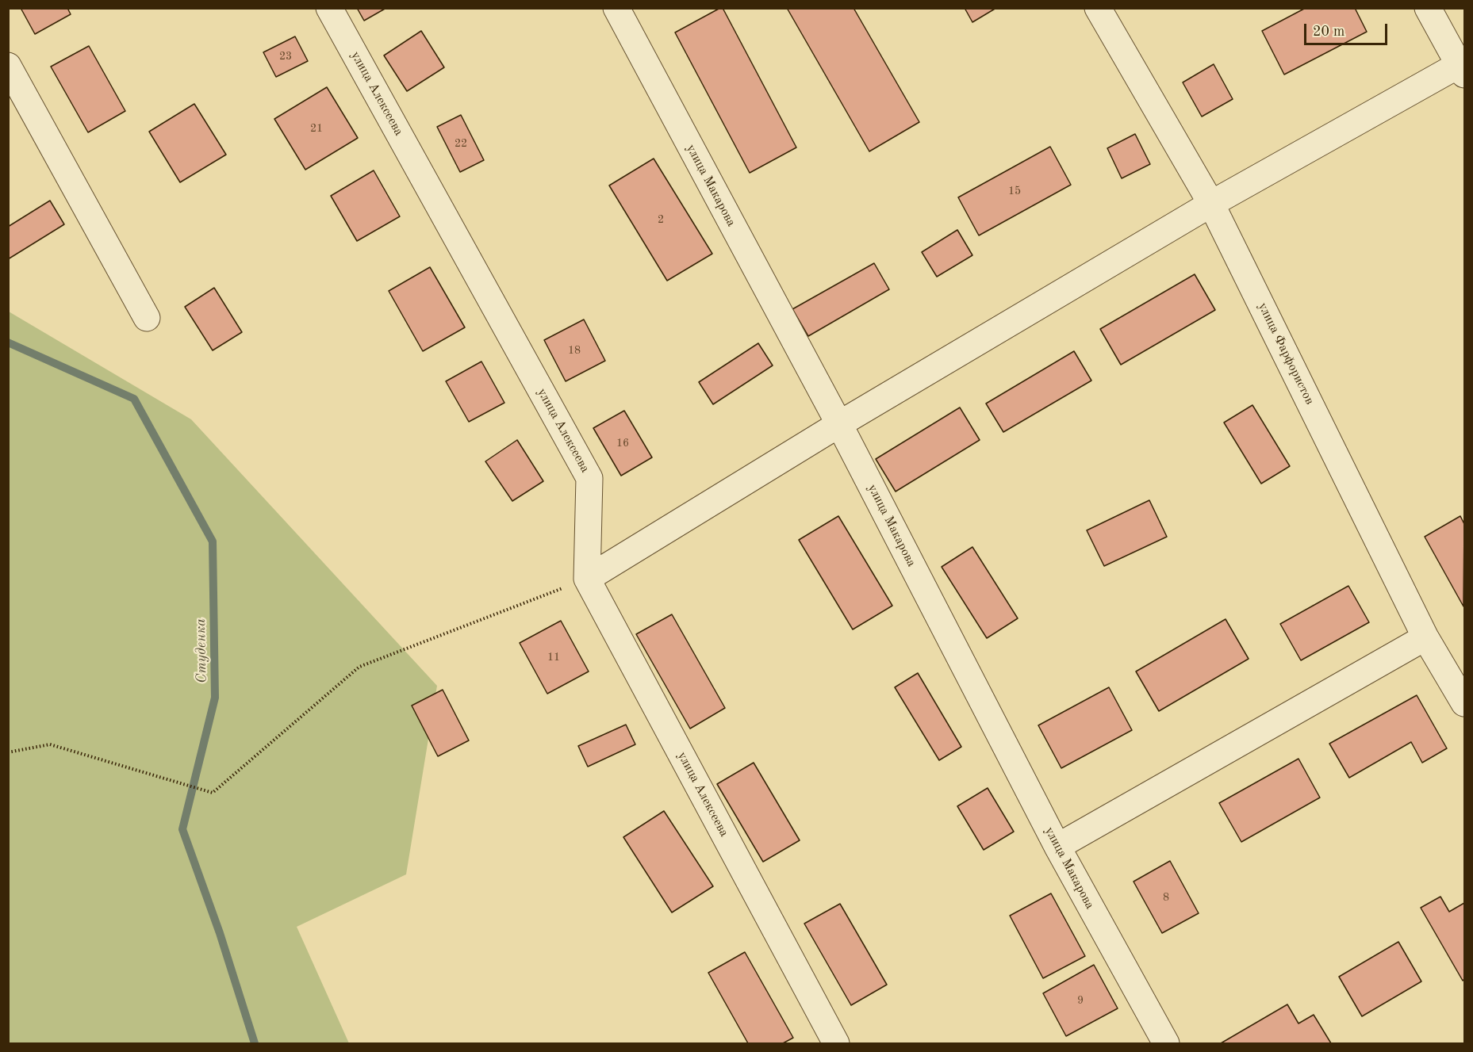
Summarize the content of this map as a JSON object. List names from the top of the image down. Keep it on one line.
{"streets":{"street":["улица Алексеева","улица Макарова","улица Фарфористов"]},"water":["Студенка"],"house_numbers":["23","21","22","15","2","18","16","11","8","9"],"scale_bar":"20 m"}
